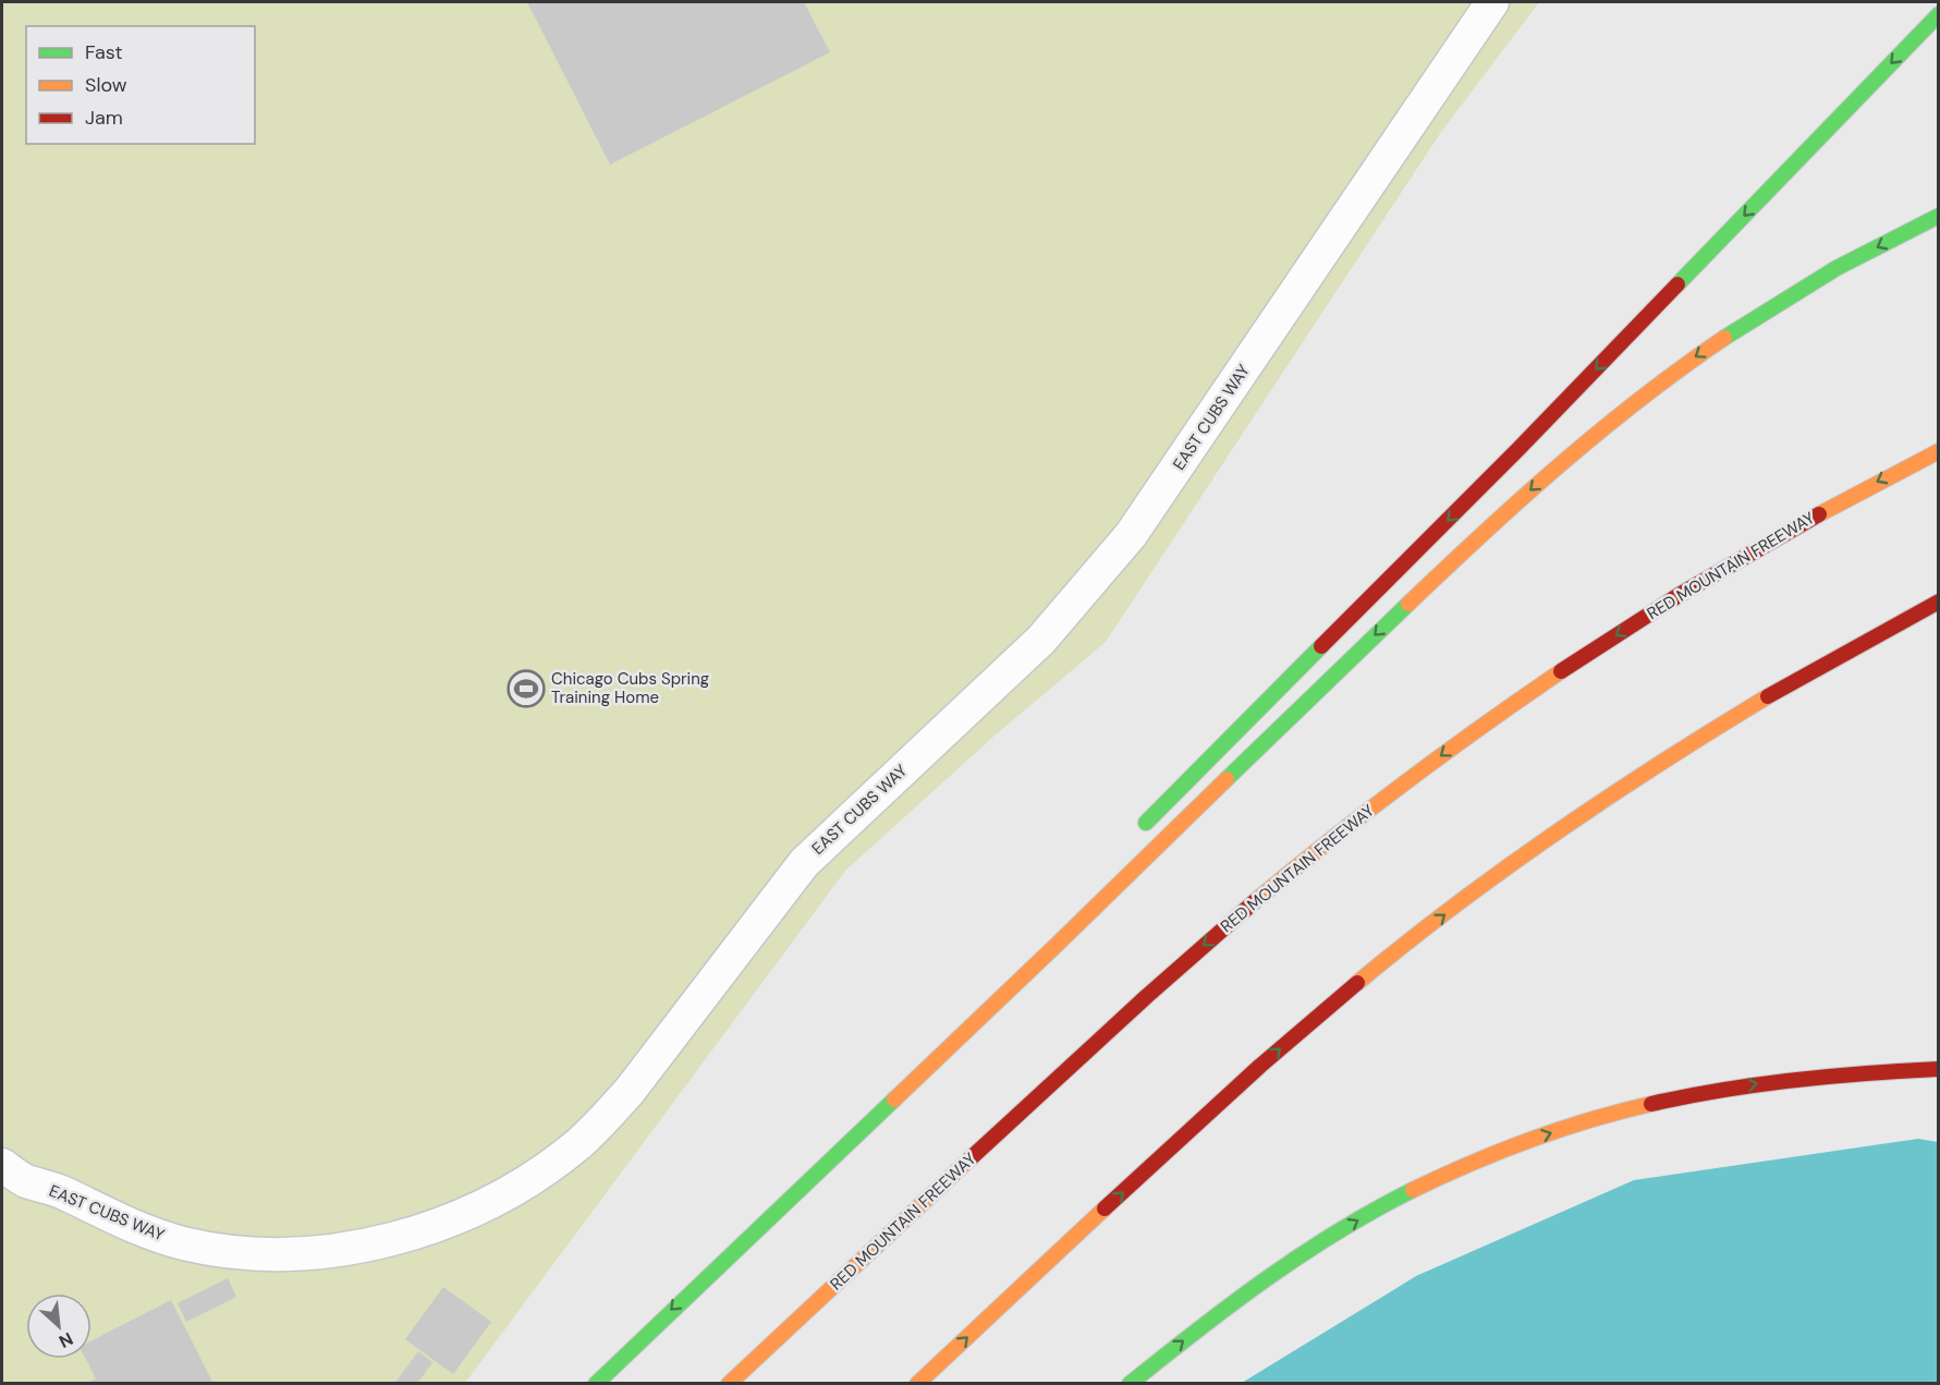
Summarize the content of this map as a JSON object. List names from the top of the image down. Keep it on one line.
{"streets":{"highway":["RED MOUNTAIN FREEWAY"],"street":["EAST CUBS WAY"]},"places":{"sports":["Chicago Cubs Spring Training Home"]},"legend":["Fast","Slow","Jam"],"north":"bottom right"}
